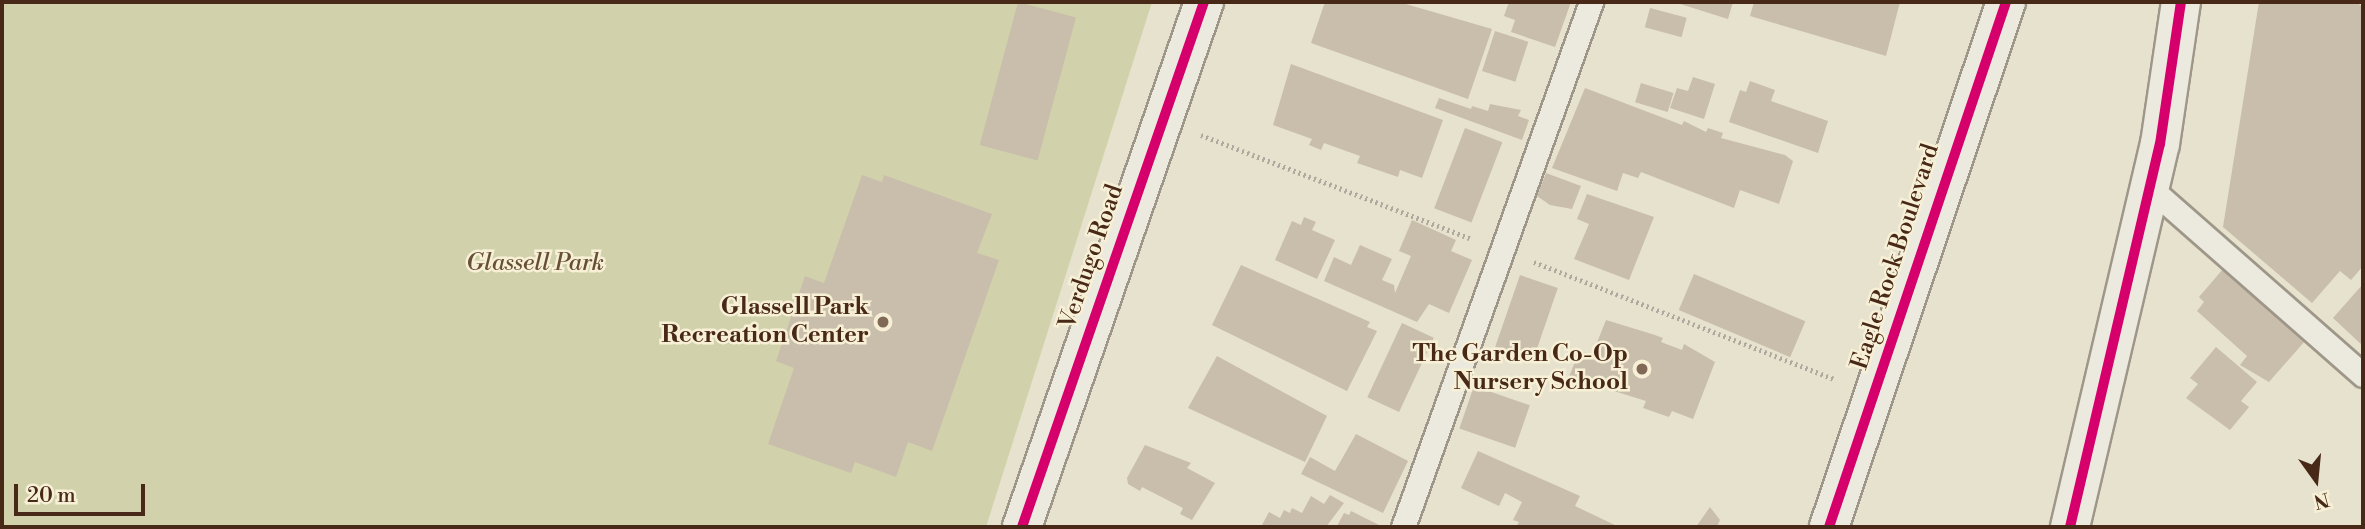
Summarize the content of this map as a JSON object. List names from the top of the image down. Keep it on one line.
{"streets":{"main road":["Verdugo Road","Eagle Rock Boulevard"]},"parks":["Glassell Park"],"places":["Glassell Park Recreation Center","The Garden Co-Op Nursery School"],"scale_bar":"20 m","north":"bottom"}
